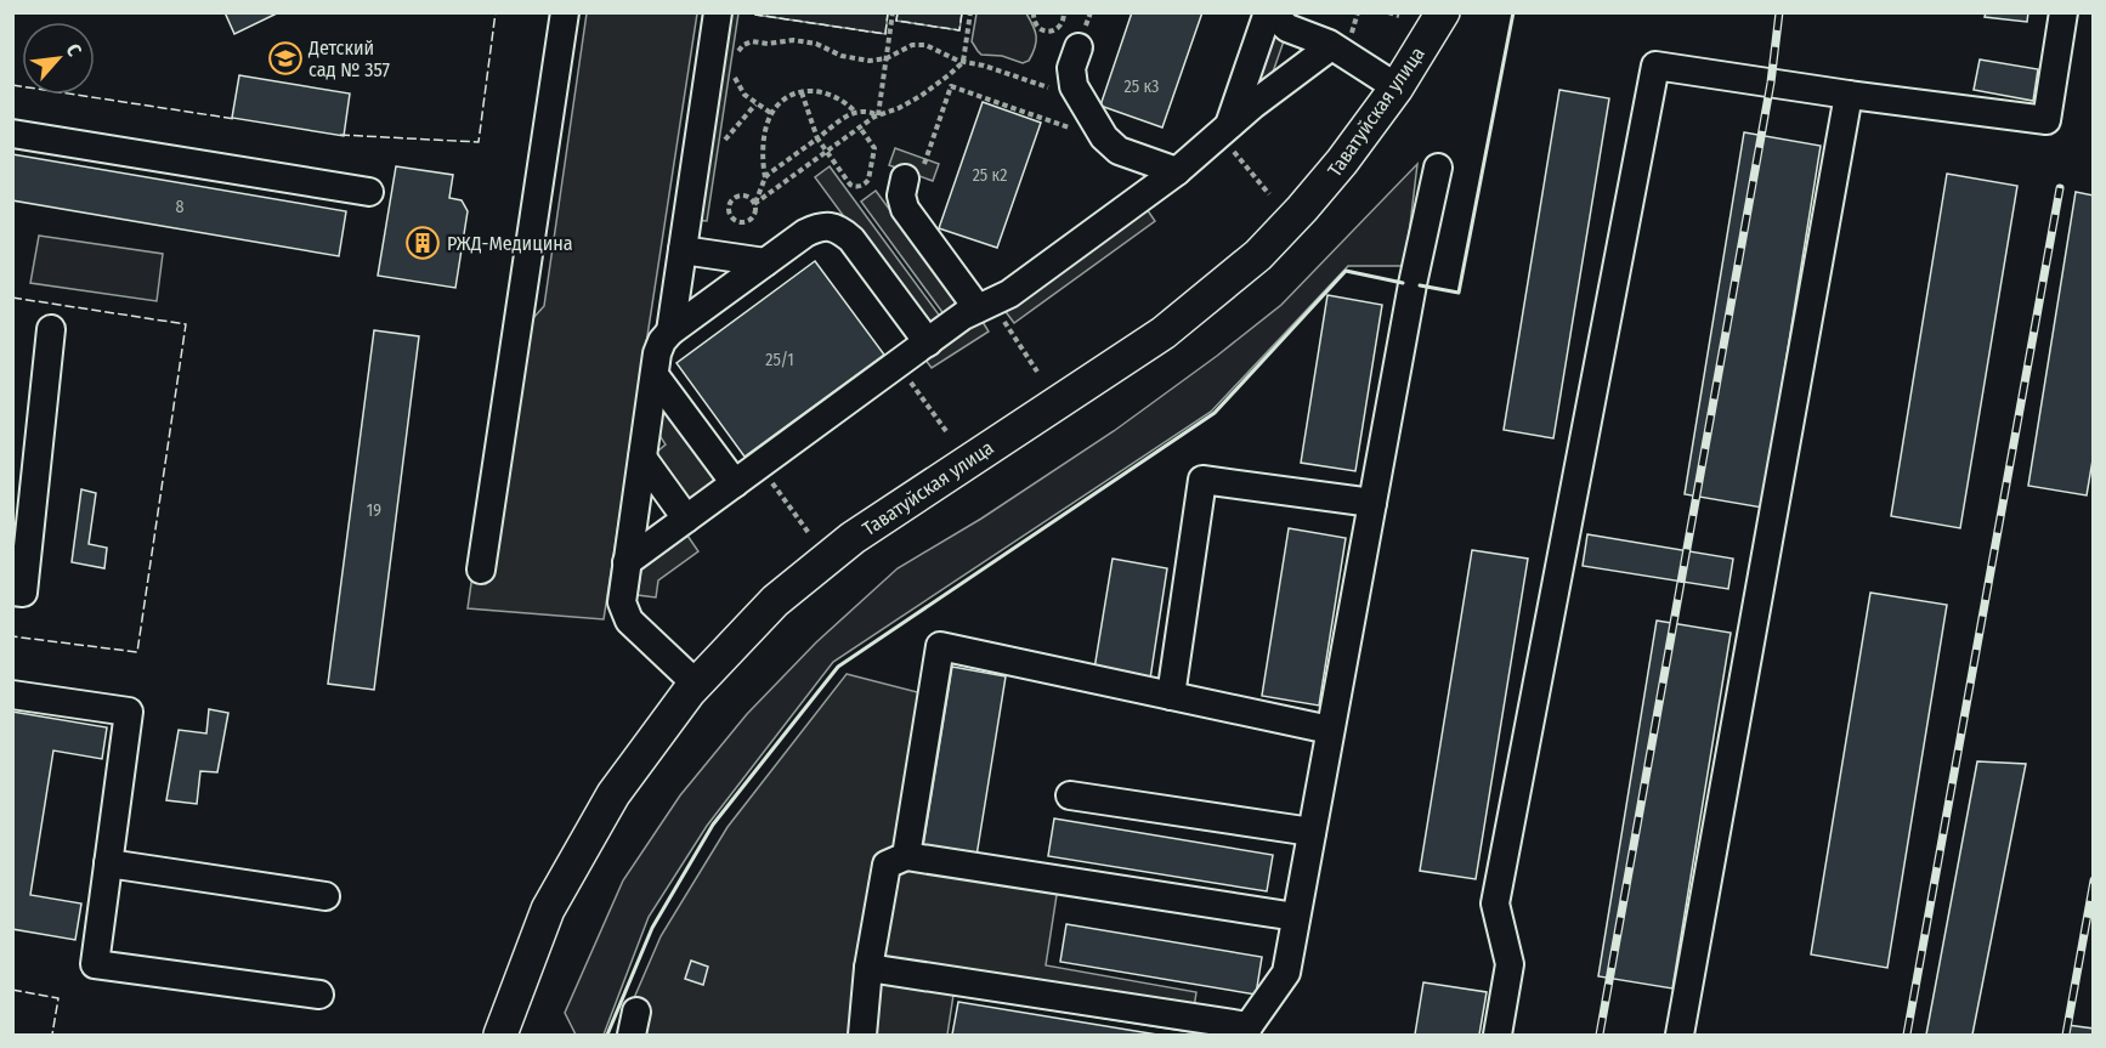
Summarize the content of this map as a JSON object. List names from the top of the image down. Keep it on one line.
{"streets":{"main road":["Таватуйская улица"]},"places":{"school or university":["Детский сад № 357"],"building":["РЖД-Медицина"]},"house_numbers":["25 к3","25 к2","8","25/1","19"],"north":"top right"}
